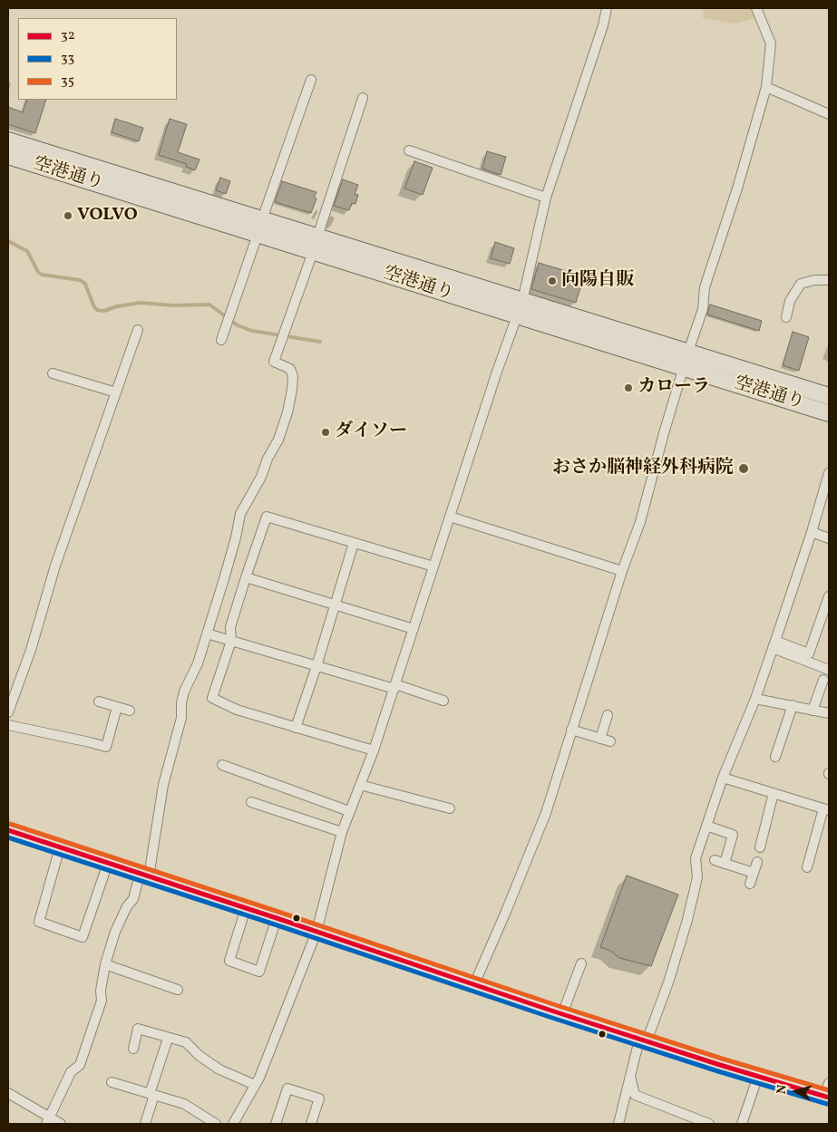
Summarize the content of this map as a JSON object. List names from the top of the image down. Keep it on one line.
{"streets":{"highway":["空港通り"]},"places":["VOLVO","向陽自販","カローラ","ダイソー","おさか脳神経外科病院"],"lines":["transit line 35","transit line 32","transit line 33"],"legend":["32","33","35"],"north":"left"}
